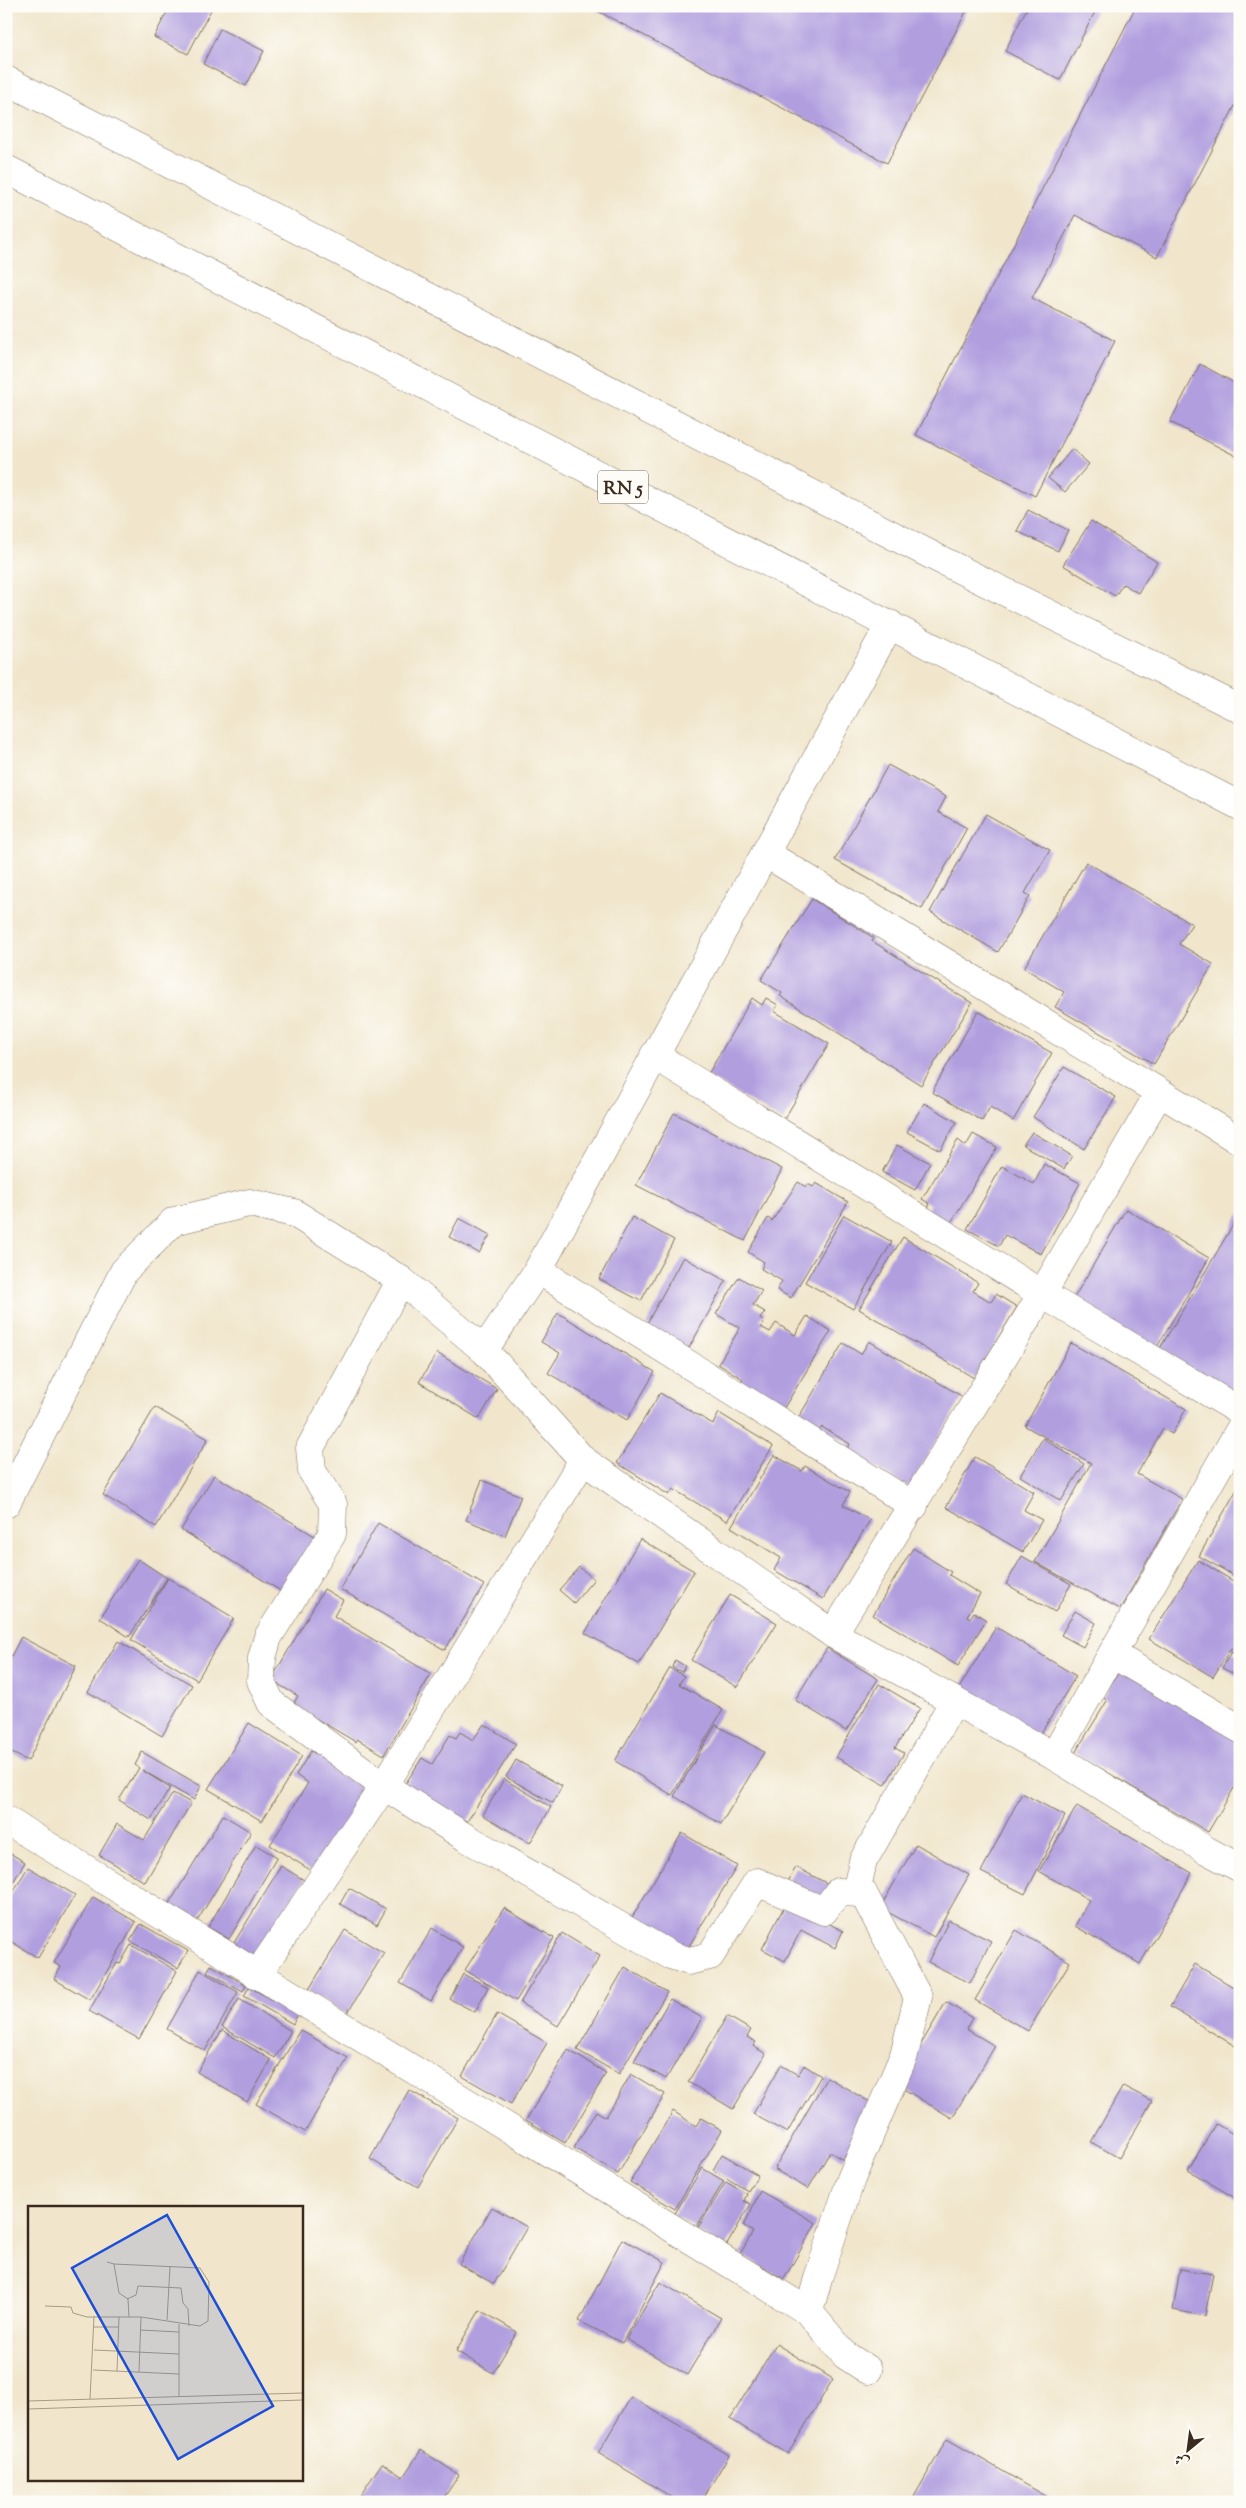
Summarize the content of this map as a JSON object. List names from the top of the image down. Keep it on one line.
{"streets":{"main road":["RN 5"]},"north":"bottom left"}
